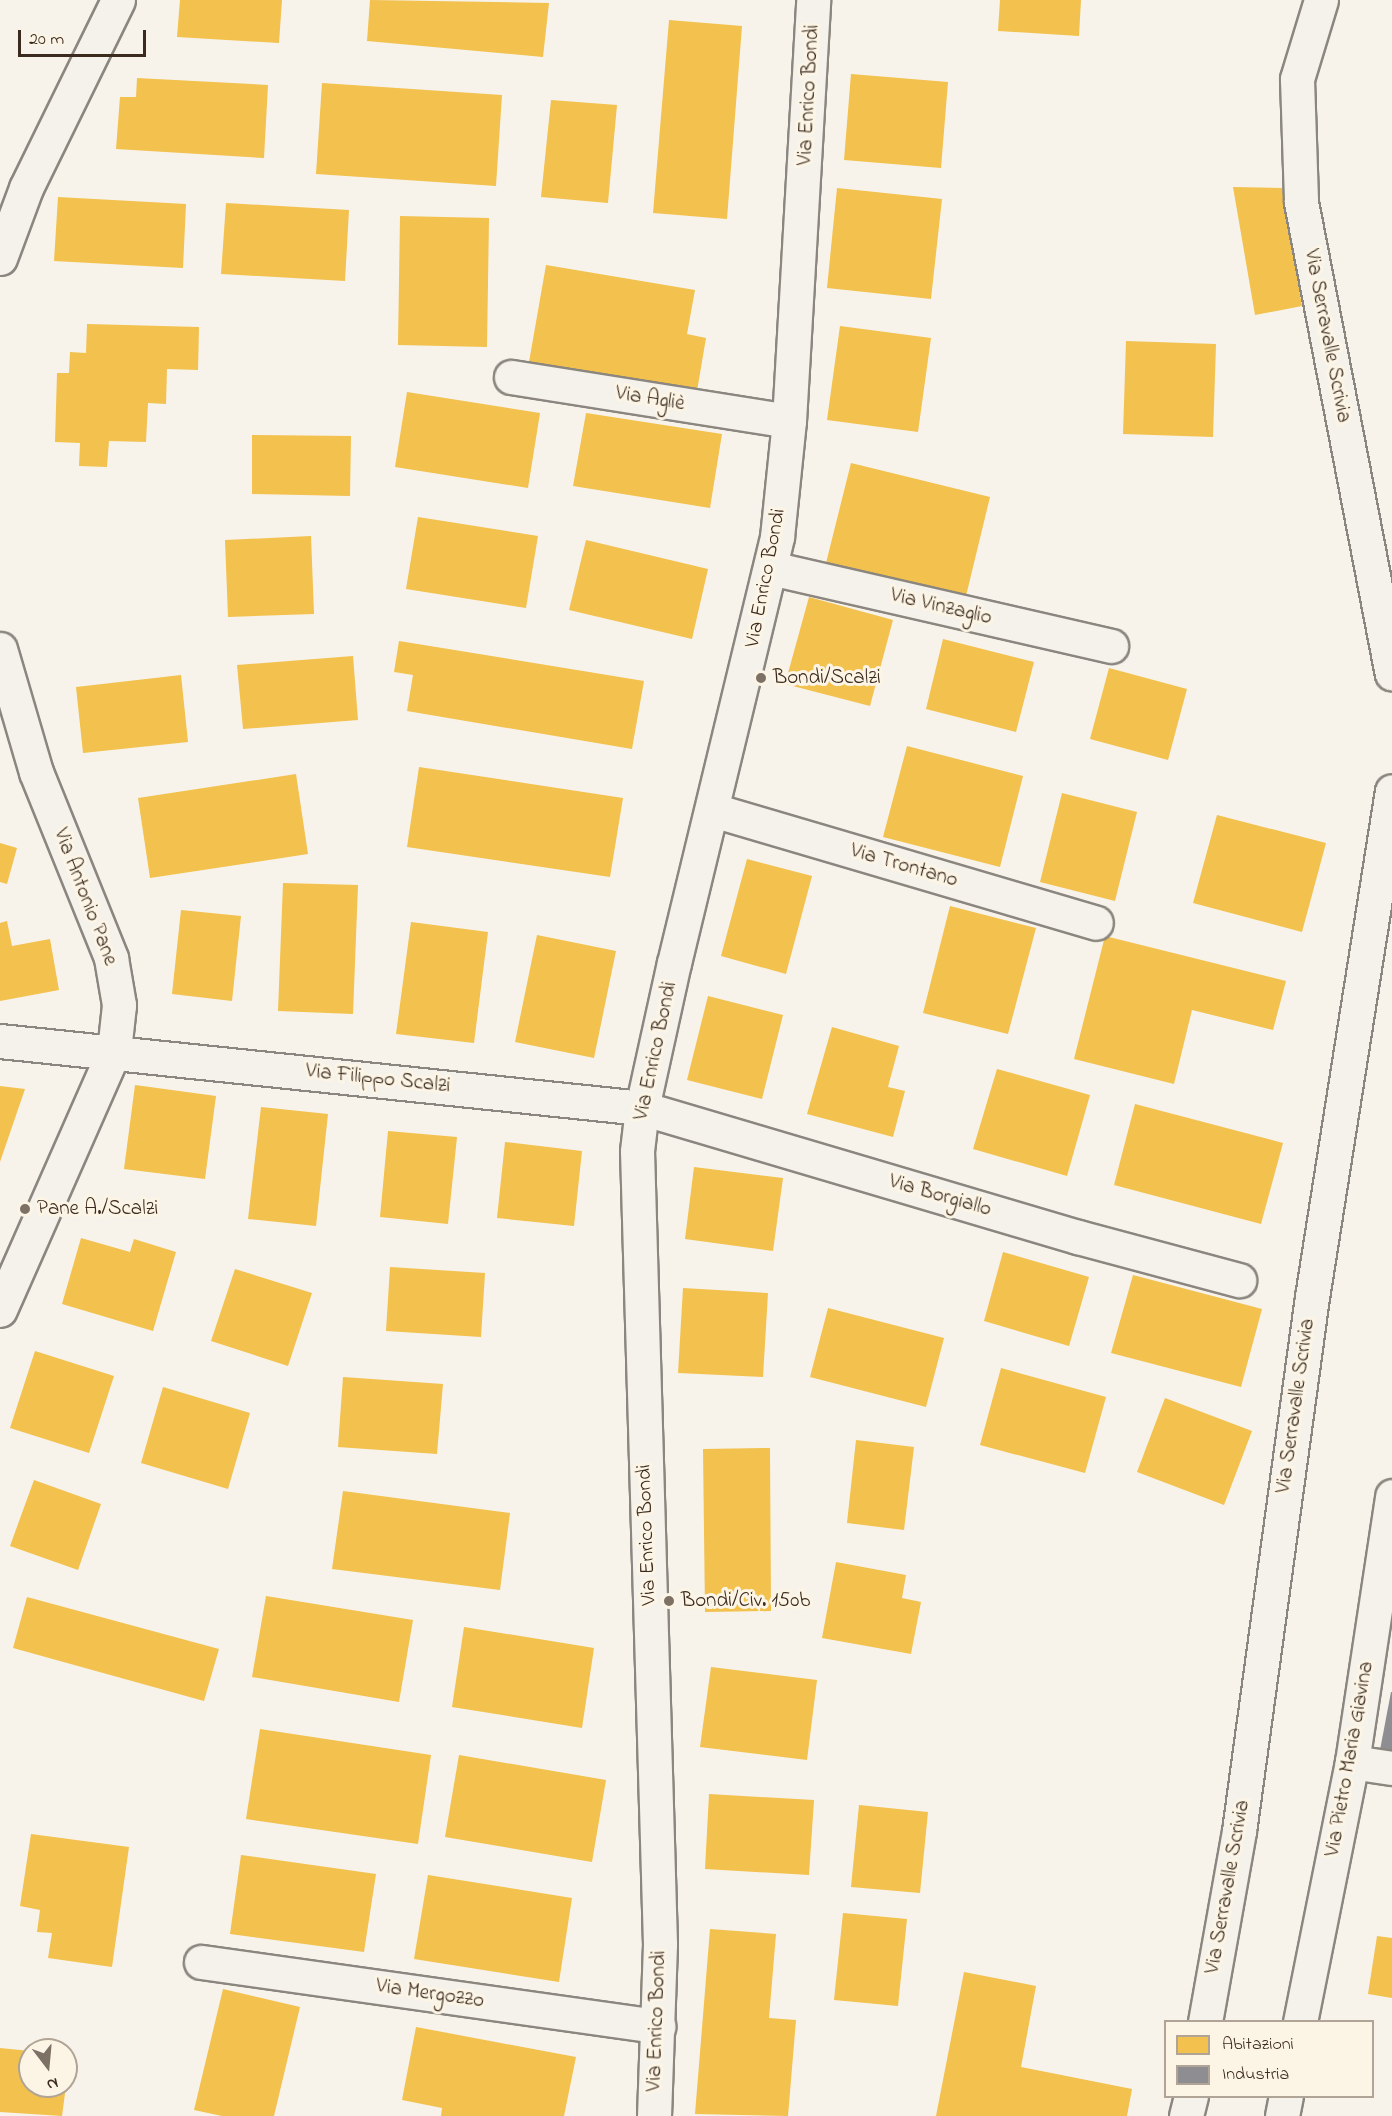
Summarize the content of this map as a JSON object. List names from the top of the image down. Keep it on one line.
{"streets":{"street":["Via Enrico Bondi","Via Serravalle Scrivia","Via Agliè","Via Vinzaglio","Via Trontano","Via Antonio Pane","Via Filippo Scalzi","Via Borgiallo","Via Pietro Maria Giavina","Via Mergozzo"]},"crossings":[["Via Enrico Bondi","Via Agliè"],["Via Enrico Bondi","Via Vinzaglio"],["Via Enrico Bondi","Via Trontano"],["Via Enrico Bondi","Via Filippo Scalzi"],["Via Enrico Bondi","Via Borgiallo"],["Via Enrico Bondi","Via Mergozzo"],["Via Antonio Pane","Via Filippo Scalzi"],["Via Filippo Scalzi","Via Borgiallo"]],"places":["Bondi/Scalzi","Pane A./Scalzi","Bondi/Civ. 150b"],"legend":["Abitazioni","Industria"],"scale_bar":"20 m","north":"bottom"}
